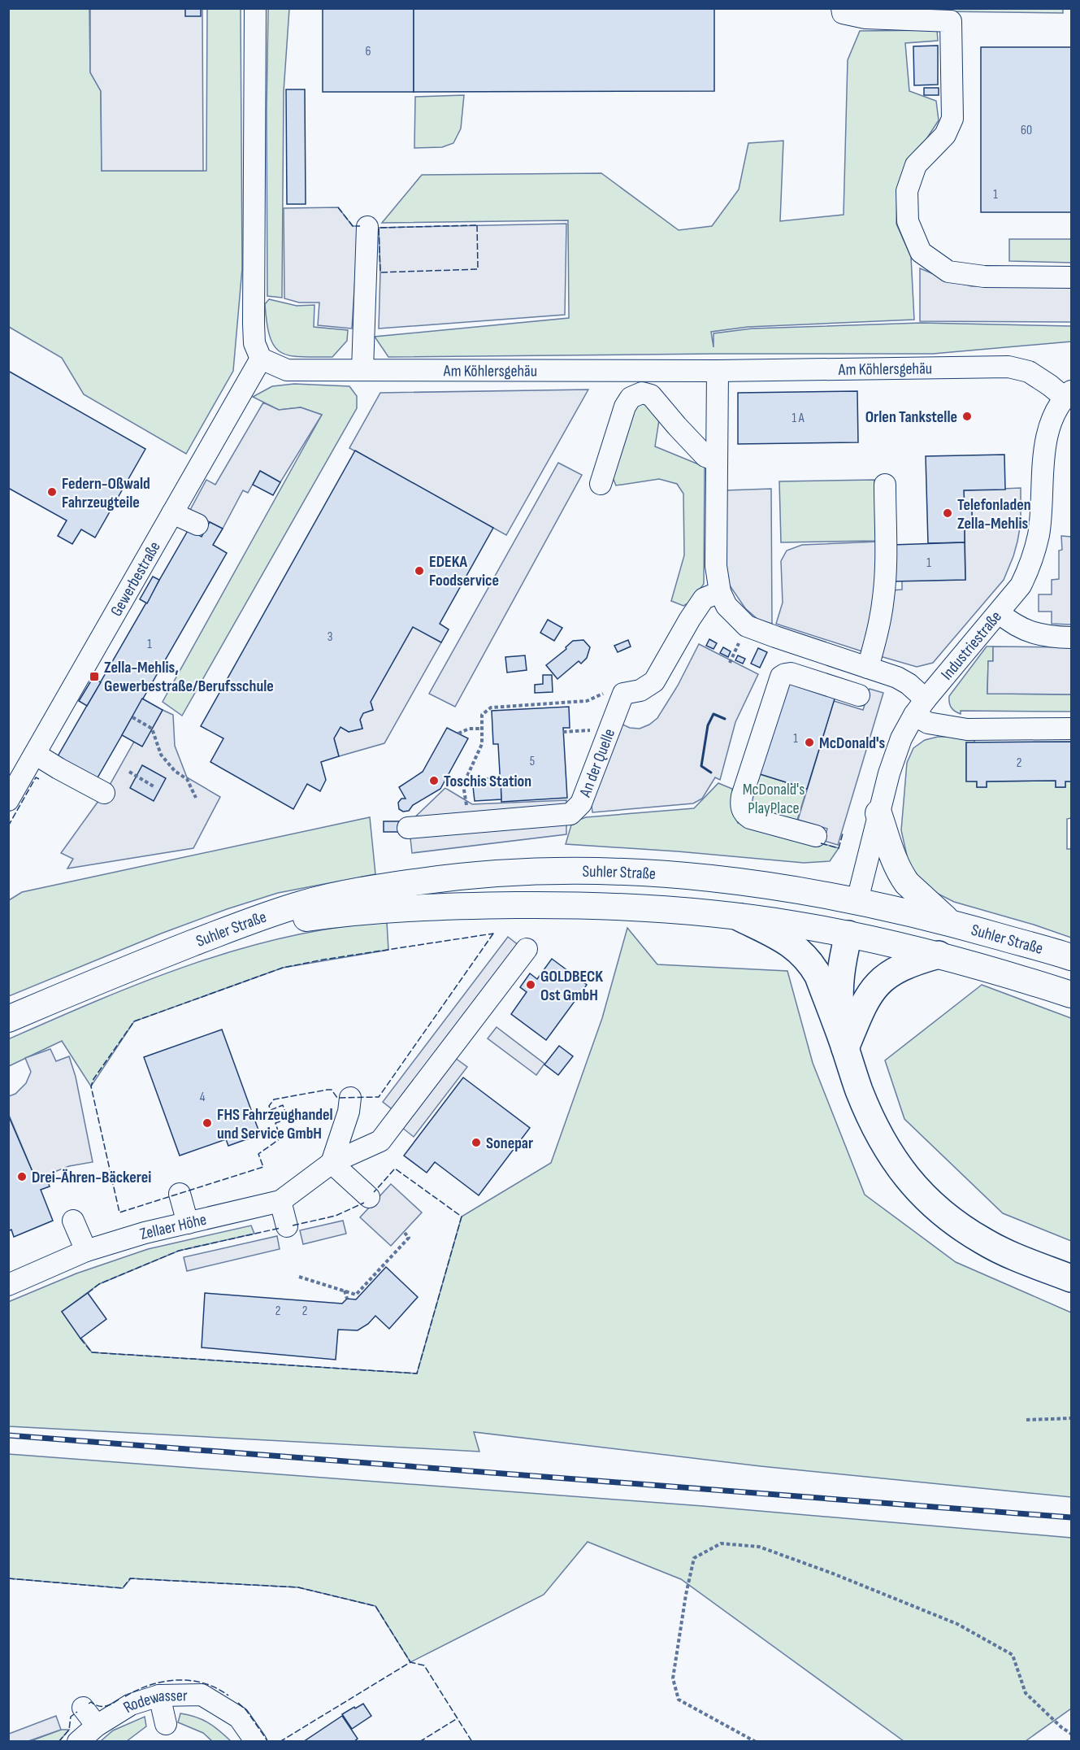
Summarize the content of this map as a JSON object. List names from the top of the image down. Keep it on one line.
{"streets":{"main road":["Suhler Straße"],"street":["Am Köhlersgehäu","Gewerbestraße","Industriestraße","An der Quelle","Zellaer Höhe","Rodewasser"]},"crossings":[["Am Köhlersgehäu","Gewerbestraße"],["Am Köhlersgehäu","Industriestraße"],["Industriestraße","Suhler Straße"]],"parks":["McDonald's PlayPlace"],"places":{"other":["Orlen Tankstelle","Federn-Oßwald Fahrzeugteile","Telefonladen Zella-Mehlis","EDEKA Foodservice","McDonald's","Toschis Station","GOLDBECK Ost GmbH","FHS Fahrzeughandel und Service GmbH","Sonepar","Drei-Ähren-Bäckerei"],"transit":["Zella-Mehlis, Gewerbestraße/Berufsschule"]},"house_numbers":["6","60","1","1 A","1","3","1","1","5","2","4","2","2"]}
